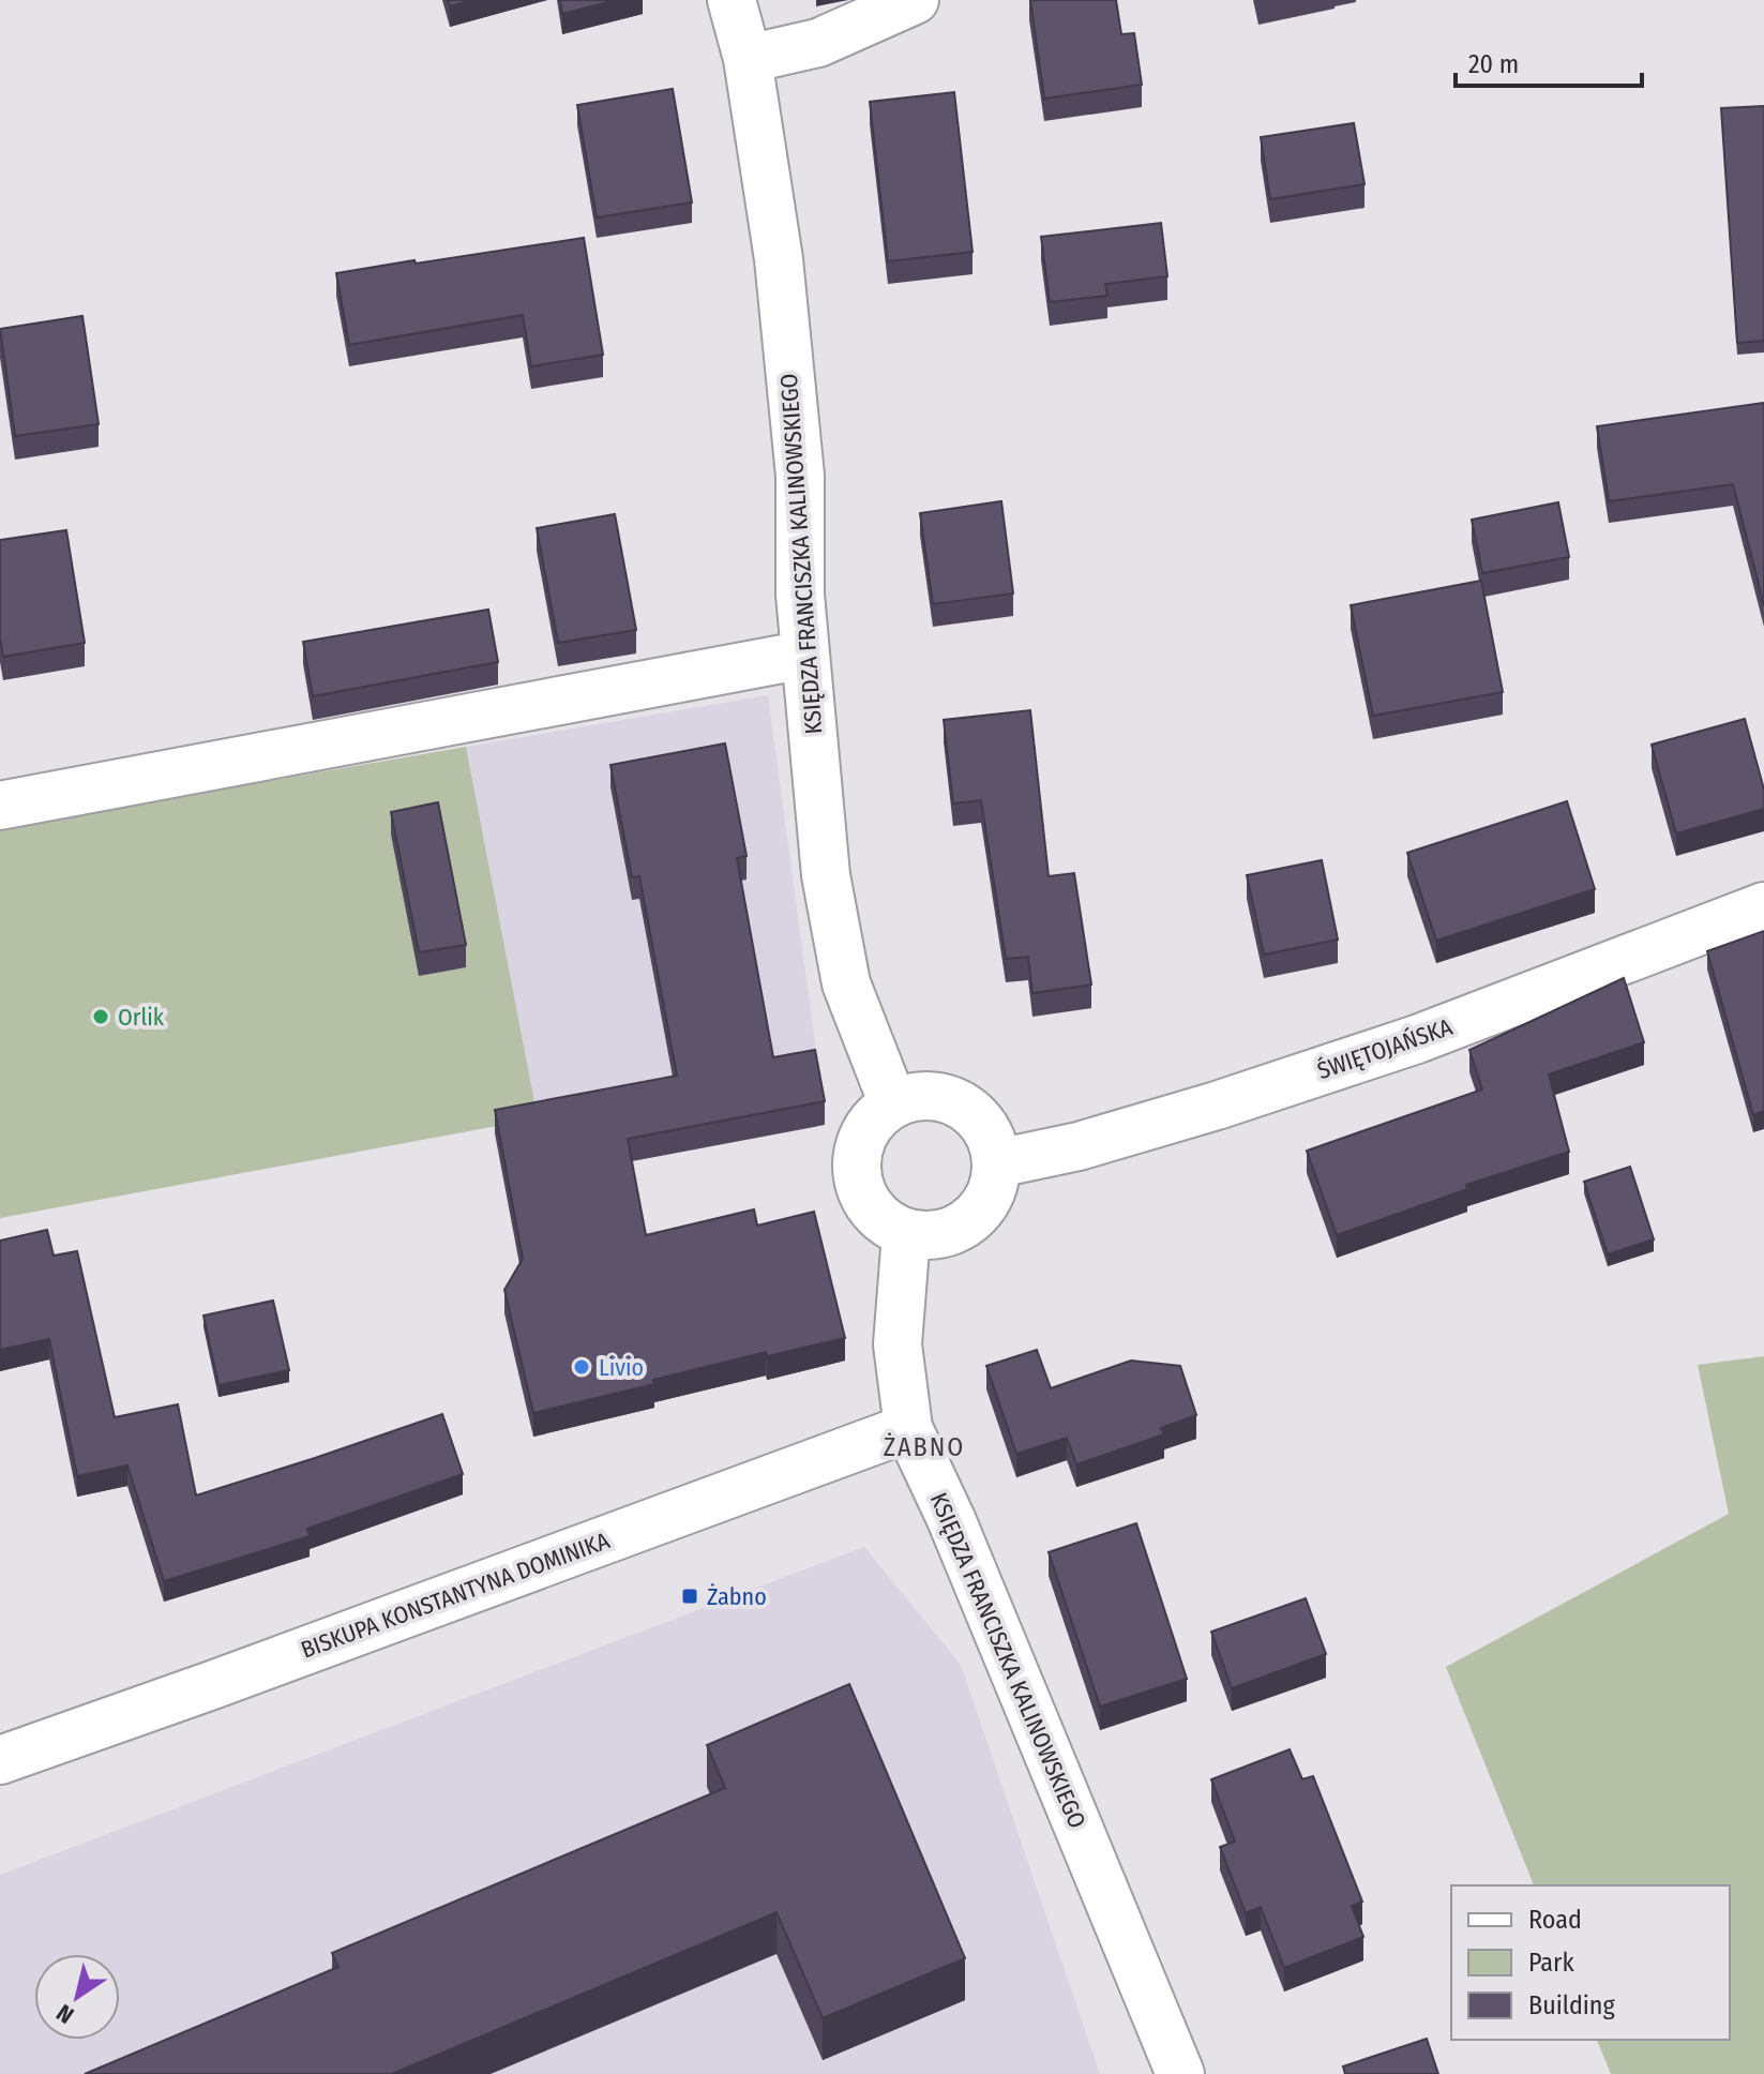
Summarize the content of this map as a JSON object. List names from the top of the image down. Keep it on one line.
{"streets":{"street":["KSIĘDZA FRANCISZKA KALINOWSKIEGO","ŚWIĘTOJAŃSKA","BISKUPA KONSTANTYNA DOMINIKA"]},"crossings":[["KSIĘDZA FRANCISZKA KALINOWSKIEGO","ŚWIĘTOJAŃSKA"],["KSIĘDZA FRANCISZKA KALINOWSKIEGO","BISKUPA KONSTANTYNA DOMINIKA"]],"districts":["ŻABNO"],"places":{"other":["Orlik","Livio"],"transit":["Żabno"]},"legend":["Road","Park","Building"],"scale_bar":"20 m","north":"bottom left"}
